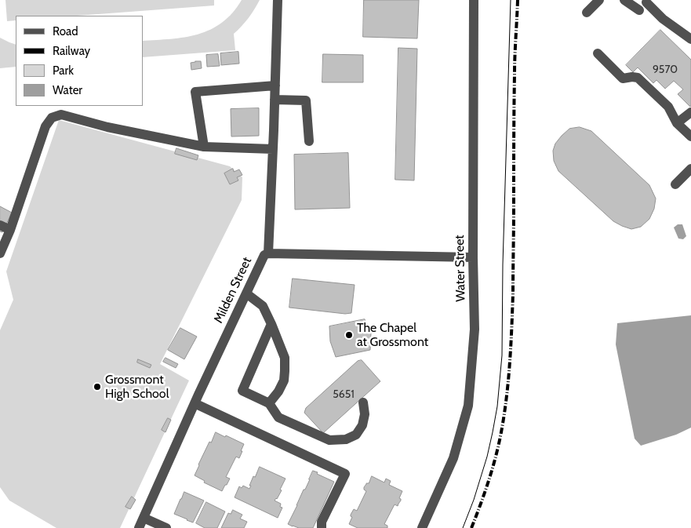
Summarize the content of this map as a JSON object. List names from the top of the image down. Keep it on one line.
{"streets":{"street":["Water Street","Milden Street"]},"crossings":[["Water Street","Milden Street"]],"places":["The Chapel at Grossmont","Grossmont High School"],"house_numbers":["9570","5651"],"legend":["Road","Railway","Park","Water"]}
